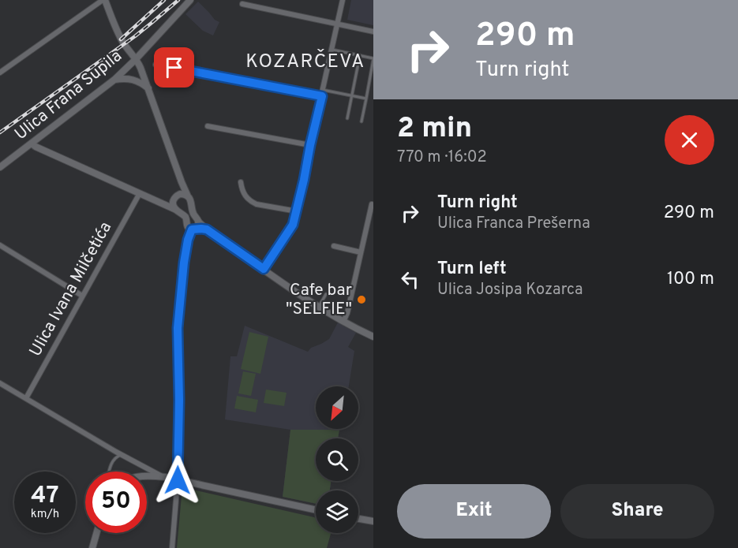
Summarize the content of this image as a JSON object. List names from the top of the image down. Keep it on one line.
{"streets":{"main road":["Ulica Frana Supila"],"street":["Ulica Ivana Milčetića"]},"districts":["KOZARČEVA"],"places":["Cafe bar \"SELFIE\""],"north":"bottom left","page":{"turn":["290 m","Turn right"],"heading":["2 min","770 m · 16:02"],"list":[{"name":"Turn right","note":"Ulica Franca Prešerna","value":"290 m"},{"name":"Turn left","note":"Ulica Josipa Kozarca","value":"100 m"}],"speed":"47 km/h","limit":"50","buttons":["Exit","Share"]}}
